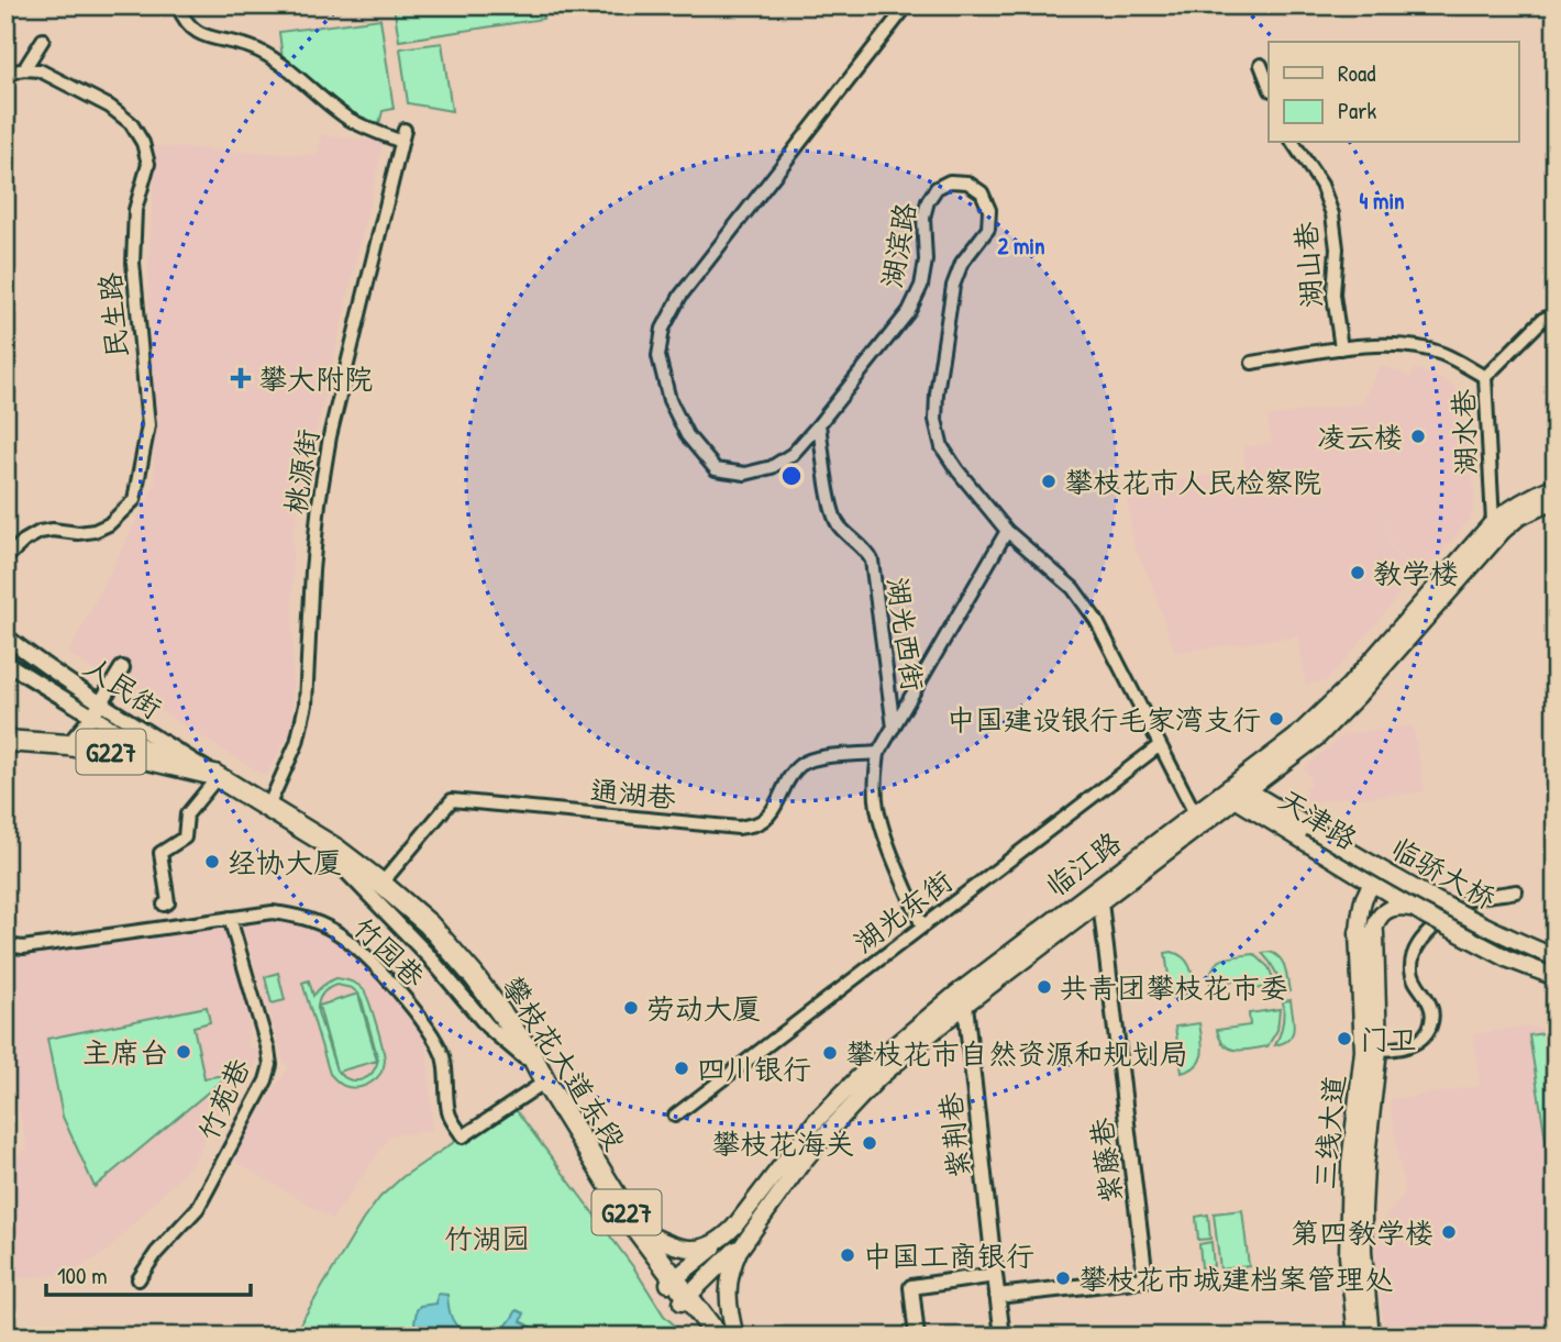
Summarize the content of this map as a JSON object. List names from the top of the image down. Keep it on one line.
{"streets":{"highway":["G227","攀枝花大道东段"],"main road":["天津路","临江路","临骄大桥","三线大道"],"street":["湖滨路","湖山巷","民生路","湖水巷","桃源街","湖光西街","人民街","通湖巷","湖光东街","竹园巷","竹苑巷","紫荆巷","紫藤巷"]},"crossings":[["湖滨路","湖光西街"],["湖滨路","临江路"],["湖滨路","湖光东街"],["湖水巷","临江路"],["桃源街","攀枝花大道东段"],["人民街","G227"],["人民街","攀枝花大道东段"],["G227","通湖巷"],["G227","攀枝花大道东段"],["天津路","临江路"],["天津路","临骄大桥"],["临江路","临骄大桥"],["临江路","攀枝花大道东段"],["临江路","紫荆巷"],["临江路","紫藤巷"],["竹园巷","攀枝花大道东段"],["竹园巷","竹苑巷"],["紫荆巷","紫藤巷"]],"parks":["竹湖园"],"places":{"health":["攀大附院"],"other":["凌云楼","攀枝花市人民检察院","教学楼","中国建设银行毛家湾支行","经协大厦","共青团攀枝花市委","劳动大厦","门卫","主席台","攀枝花市自然资源和规划局","四川银行","攀枝花海关","第四教学楼","中国工商银行","攀枝花市城建档案管理处"]},"legend":["Road","Park"],"scale_bar":"100 m","rings":["4 min","2 min"]}
